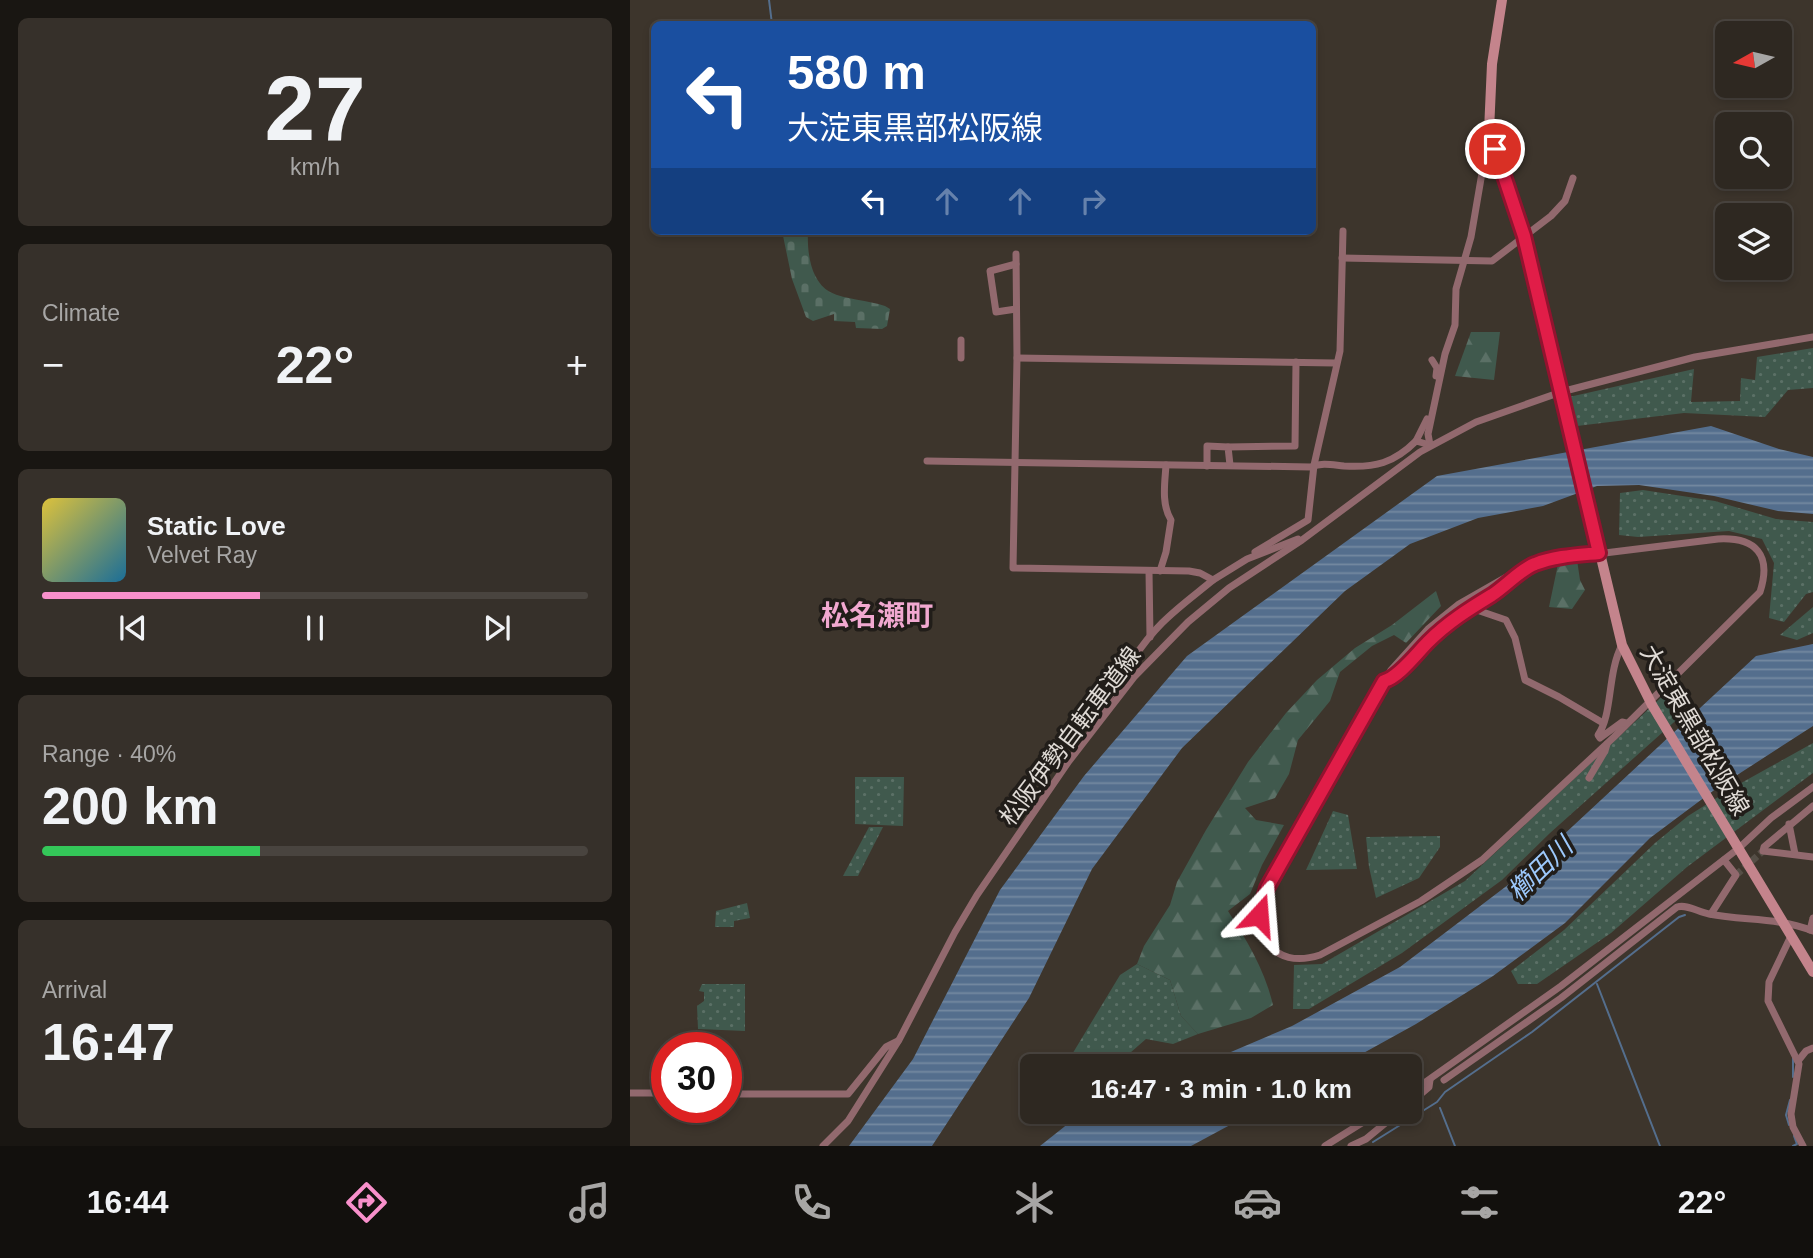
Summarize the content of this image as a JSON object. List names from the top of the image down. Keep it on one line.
{"streets":{"main road":["大淀東黒部松阪線"],"street":["松阪伊勢自転車道線"]},"crossings":[["大淀東黒部松阪線","松阪伊勢自転車道線"]],"districts":["松名瀬町"],"water":["櫛田川"],"north":"left","page":{"tile":[["27","km/h"],"Climate",["Range · 40%","200 km"],["Arrival","16:47"]],"turn":["580 m","大淀東黒部松阪線"],"heat":["−","22°","+"],"song":["Static Love","Velvet Ray"],"limit":"30","trip":"16:47 · 3 min · 1.0 km","tabs":["16:44","22°"]}}
